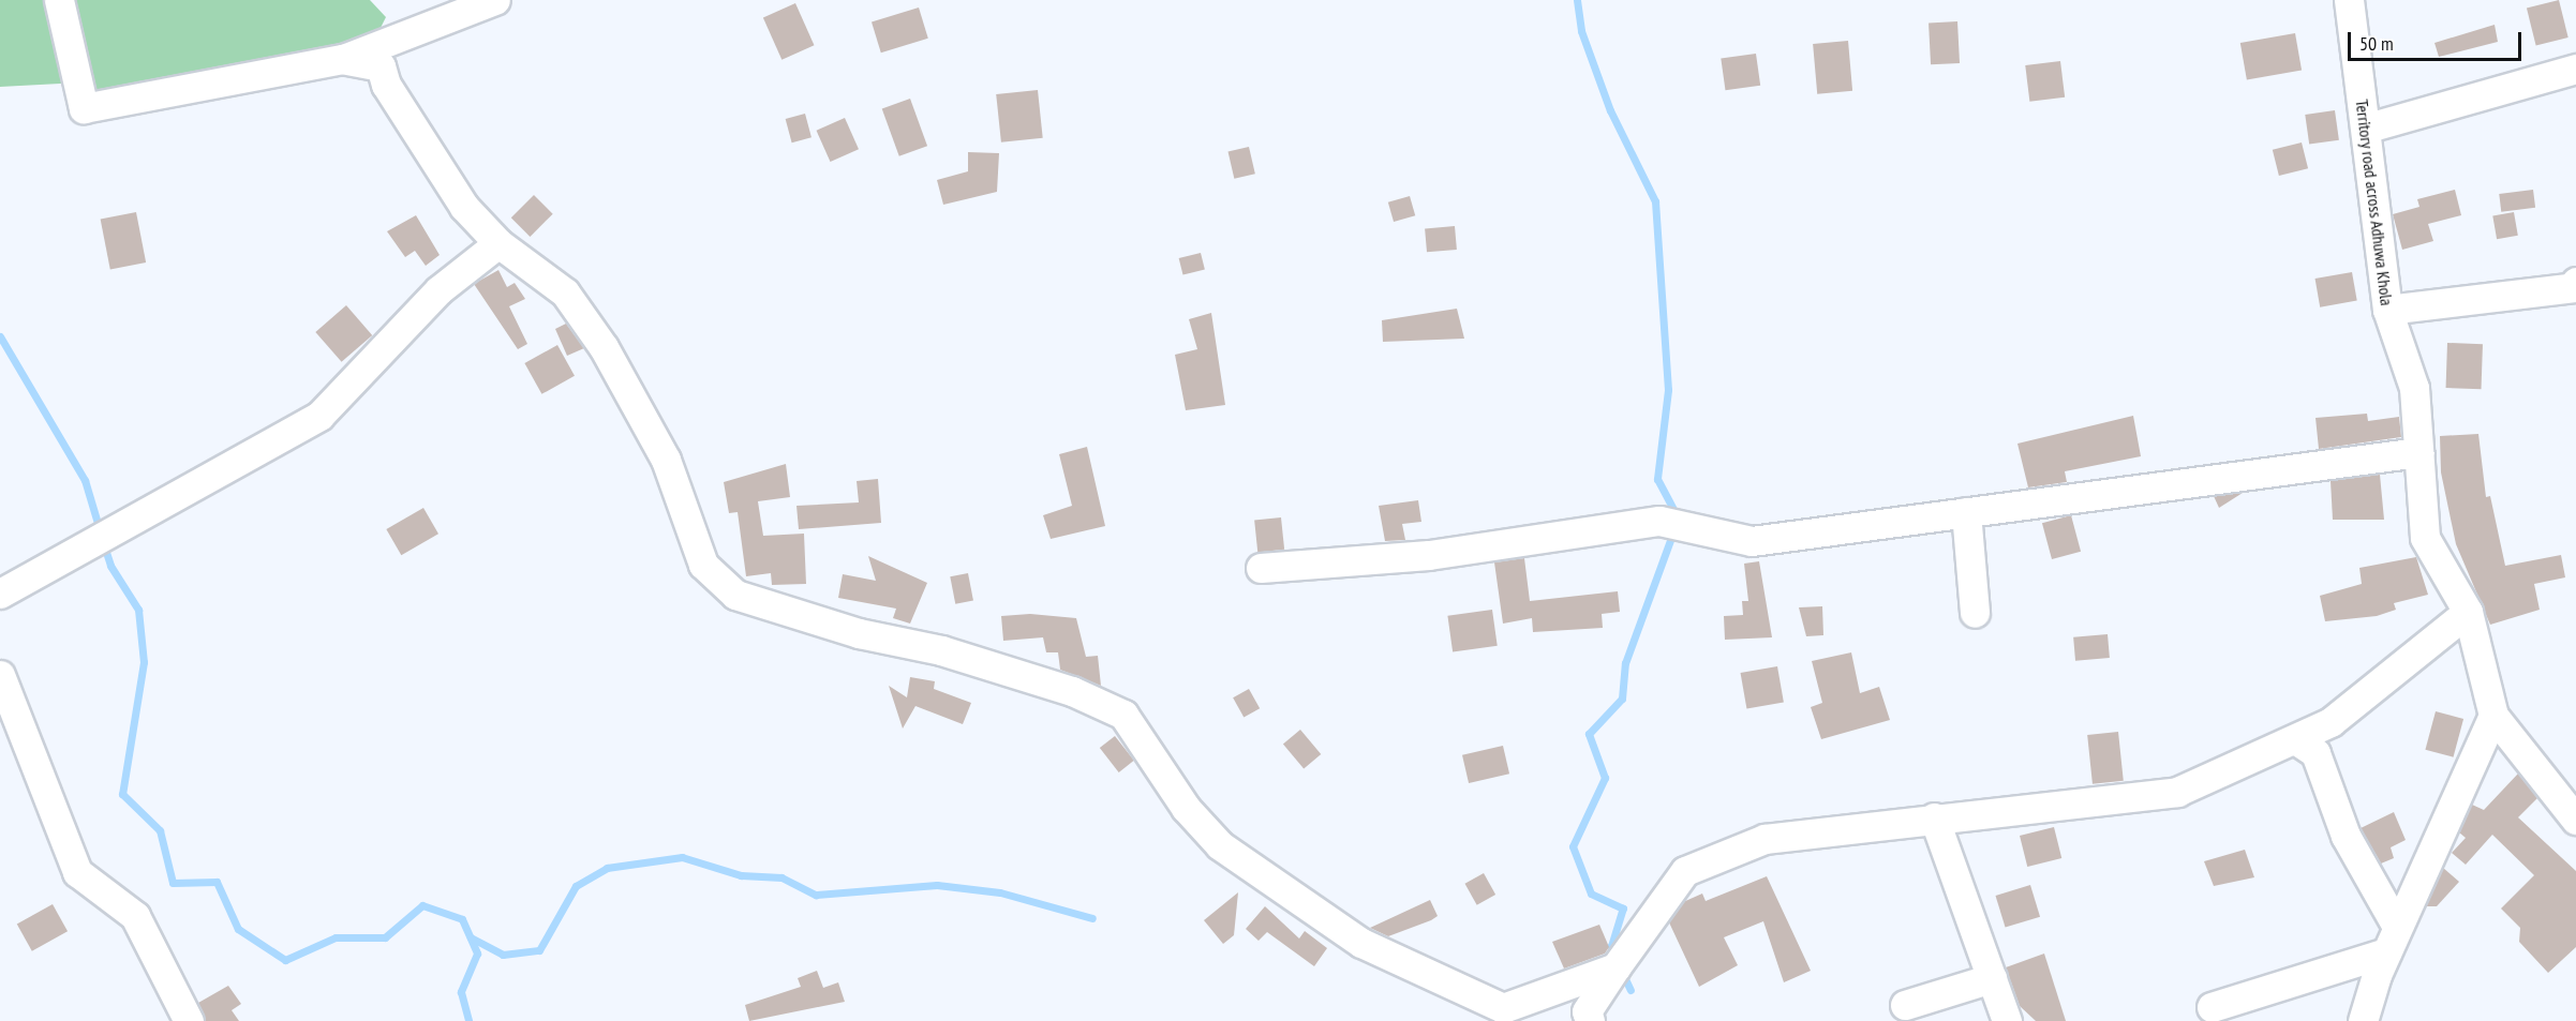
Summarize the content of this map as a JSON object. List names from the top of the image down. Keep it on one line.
{"streets":{"street":["Territory road across Adhuwa Khola"]},"scale_bar":"50 m"}
